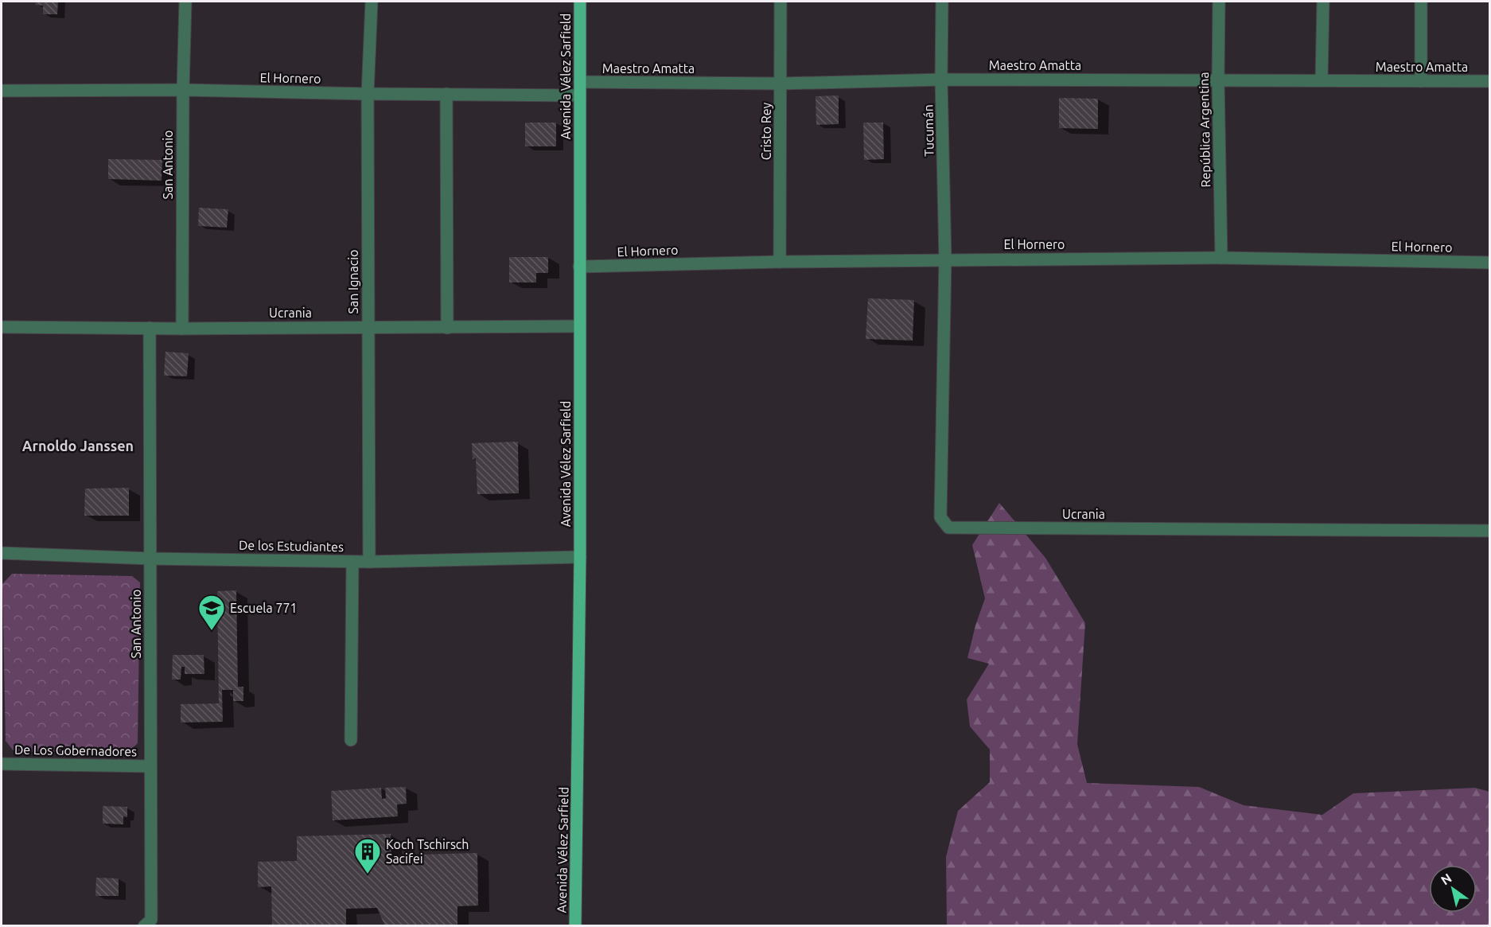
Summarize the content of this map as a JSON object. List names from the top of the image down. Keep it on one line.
{"streets":{"main road":["Avenida Vélez Sarfield"],"street":["Maestro Amatta","El Hornero","República Argentina","Tucumán","Cristo Rey","San Antonio","San Ignacio","Ucrania","De los Estudiantes","De Los Gobernadores"]},"crossings":[["Maestro Amatta","Avenida Vélez Sarfield"],["Maestro Amatta","República Argentina"],["Maestro Amatta","Tucumán"],["Maestro Amatta","Cristo Rey"],["Avenida Vélez Sarfield","El Hornero"],["Avenida Vélez Sarfield","Ucrania"],["Avenida Vélez Sarfield","De los Estudiantes"],["El Hornero","República Argentina"],["El Hornero","Tucumán"],["El Hornero","Cristo Rey"],["El Hornero","San Antonio"],["El Hornero","San Ignacio"],["El Hornero","Ucrania"],["Tucumán","Ucrania"],["San Antonio","Ucrania"],["San Antonio","De los Estudiantes"],["San Antonio","De Los Gobernadores"],["San Ignacio","Ucrania"],["San Ignacio","De los Estudiantes"]],"districts":["Arnoldo Janssen"],"places":{"school or university":["Escuela 771"],"building":["Koch Tschirsch Sacifei"]},"north":"top left"}
